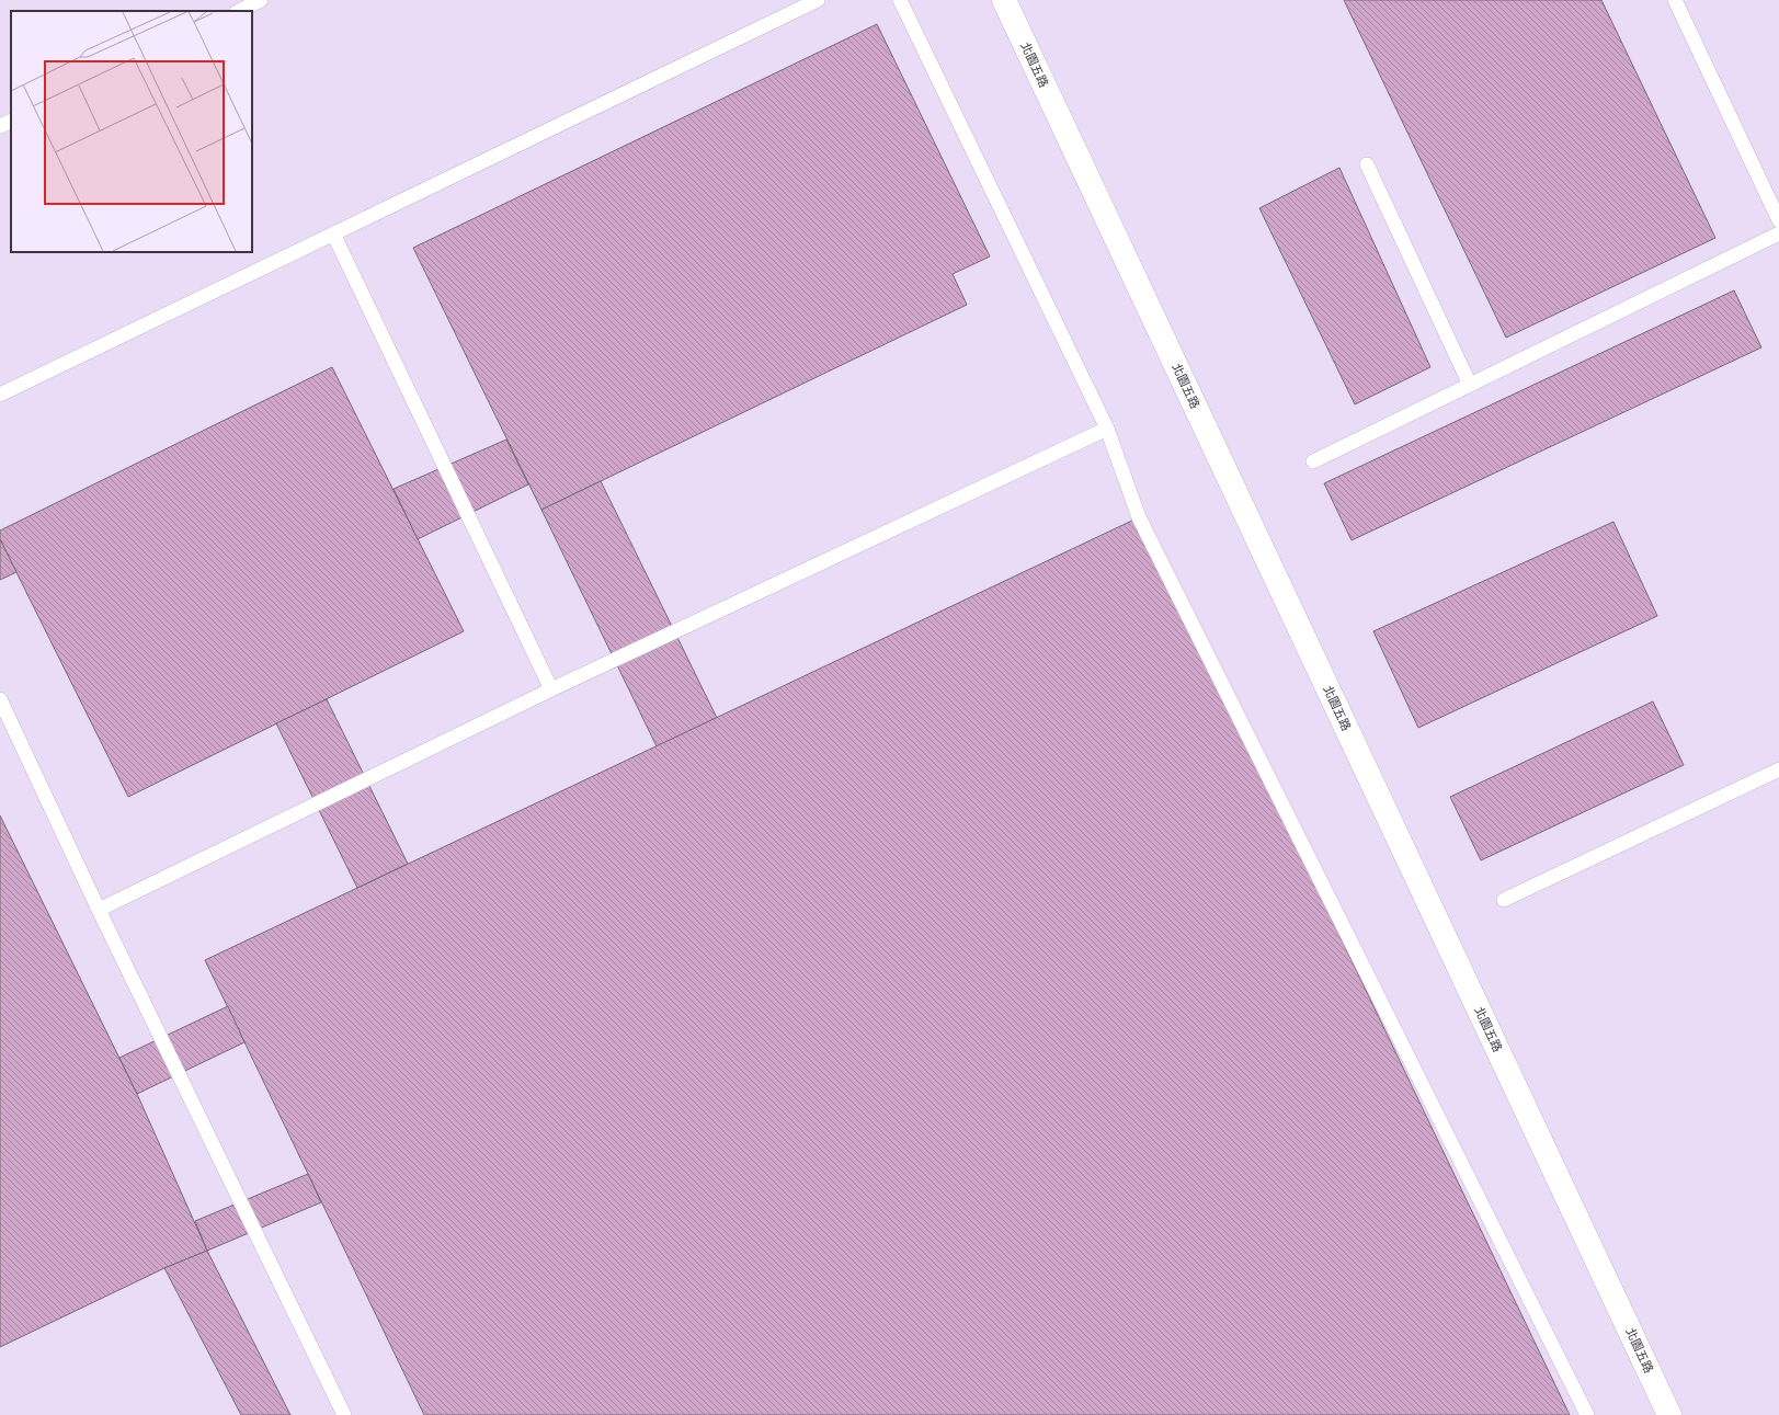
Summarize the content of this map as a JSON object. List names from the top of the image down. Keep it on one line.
{"streets":{"street":["北園五路"]}}
